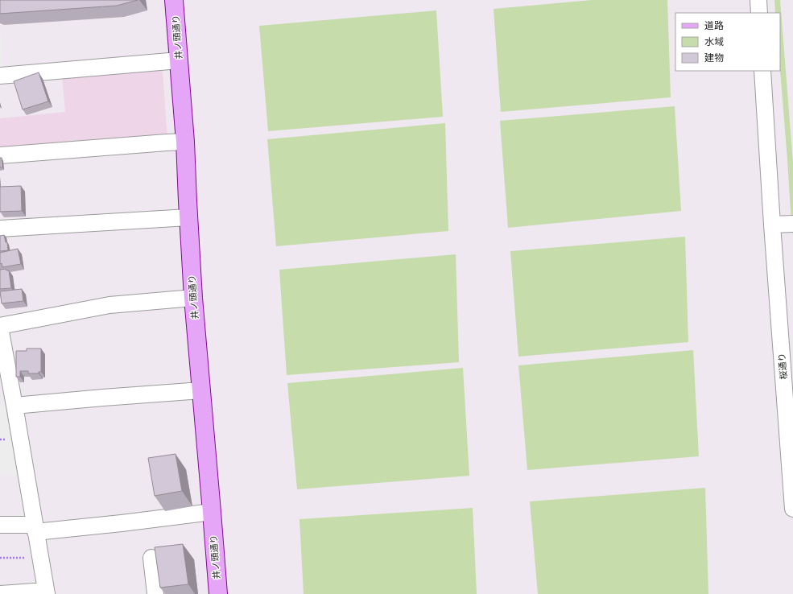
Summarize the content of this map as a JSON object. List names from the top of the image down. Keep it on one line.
{"streets":{"main road":["井ノ頭通り"],"street":["桜通り"]},"legend":["道路","水域","建物"]}
